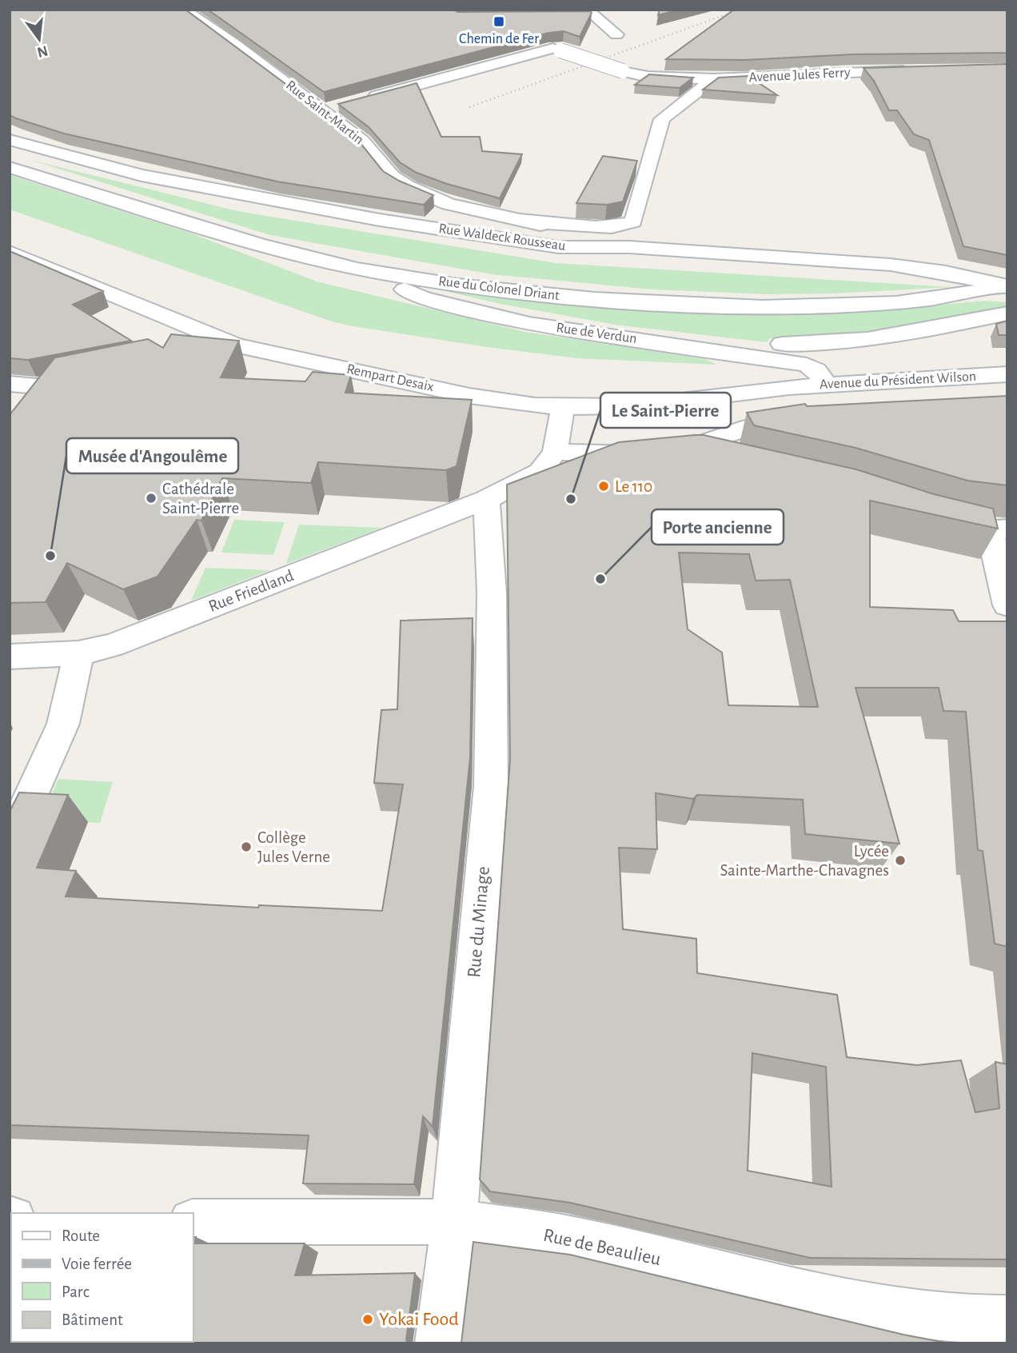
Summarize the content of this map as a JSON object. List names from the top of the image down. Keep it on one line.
{"streets":{"street":["Avenue Jules Ferry","Rue Saint-Martin","Rue Waldeck Rousseau","Rue du Colonel Driant","Rue de Verdun","Rempart Desaix","Avenue du Président Wilson","Rue Friedland","Rue du Minage","Rue de Beaulieu"]},"crossings":[["Rue Saint-Martin","Rue Waldeck Rousseau"],["Rue Waldeck Rousseau","Rue du Colonel Driant"],["Rue du Colonel Driant","Rue de Verdun"],["Rue de Verdun","Avenue du Président Wilson"],["Rempart Desaix","Avenue du Président Wilson"],["Rue Friedland","Rue du Minage"],["Rue du Minage","Rue de Beaulieu"]],"places":{"transit":["Chemin de Fer"],"other":["Le 110","Cathédrale Saint-Pierre","Le Saint-Pierre","Musée d'Angoulême","Porte ancienne","Collège Jules Verne","Lycée Sainte-Marthe-Chavagnes","Yokai Food"]},"legend":["Route","Voie ferrée","Parc","Bâtiment"],"north":"bottom"}
